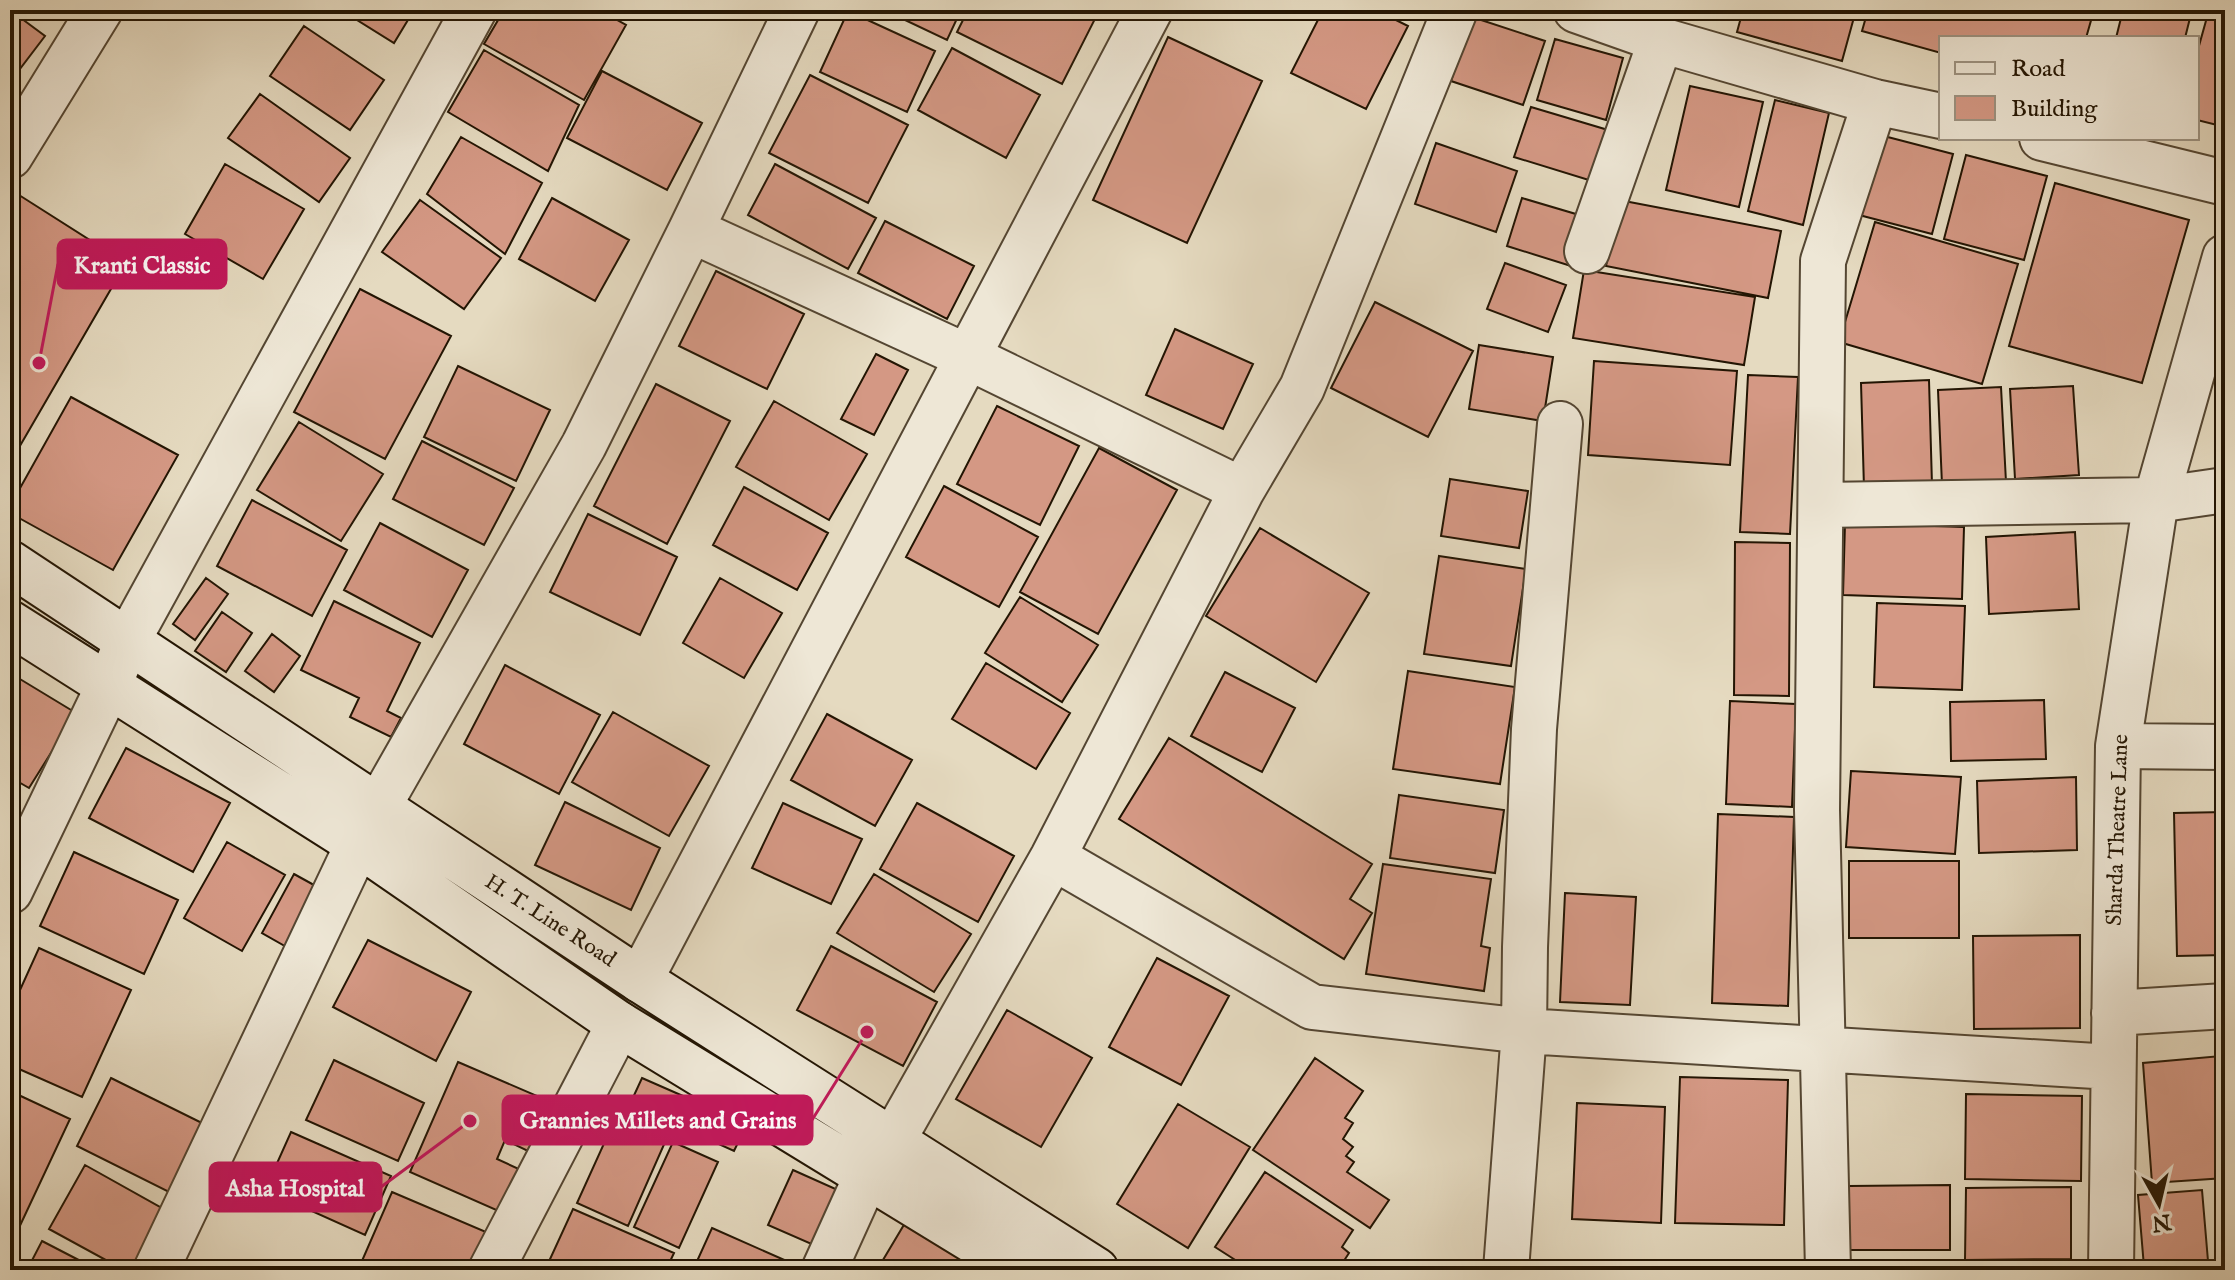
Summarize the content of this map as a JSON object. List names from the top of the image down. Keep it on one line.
{"streets":{"street":["Sharda Theatre Lane","H. T. Line Road"]},"places":["Kranti Classic","Grannies Millets and Grains","Asha Hospital"],"legend":["Road","Building"],"north":"bottom"}
